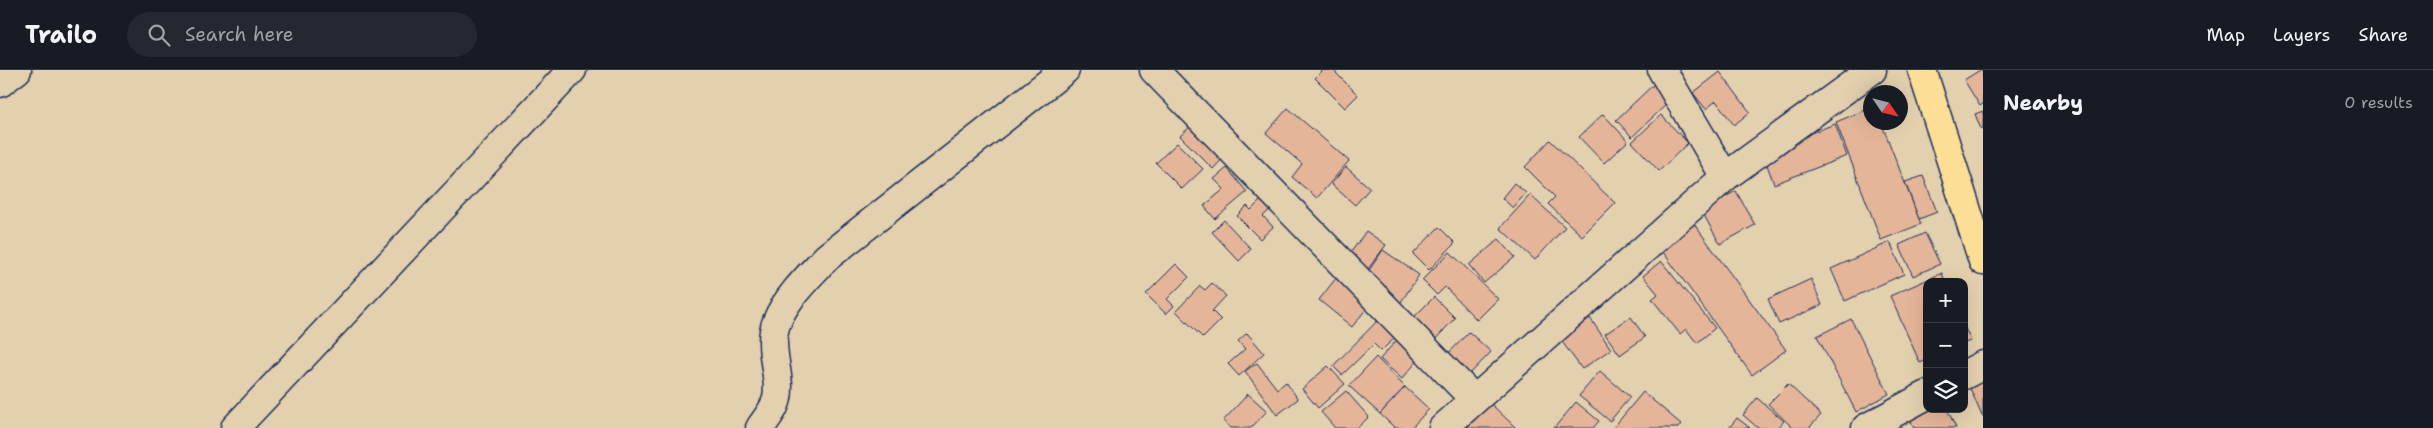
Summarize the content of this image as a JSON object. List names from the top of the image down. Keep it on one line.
{"north":"bottom right","page":{"header":"Trailo","search":"Search here","nav":["Map","Layers","Share"],"heading":["Nearby","0 results"],"map_buttons":["+","−"]}}
